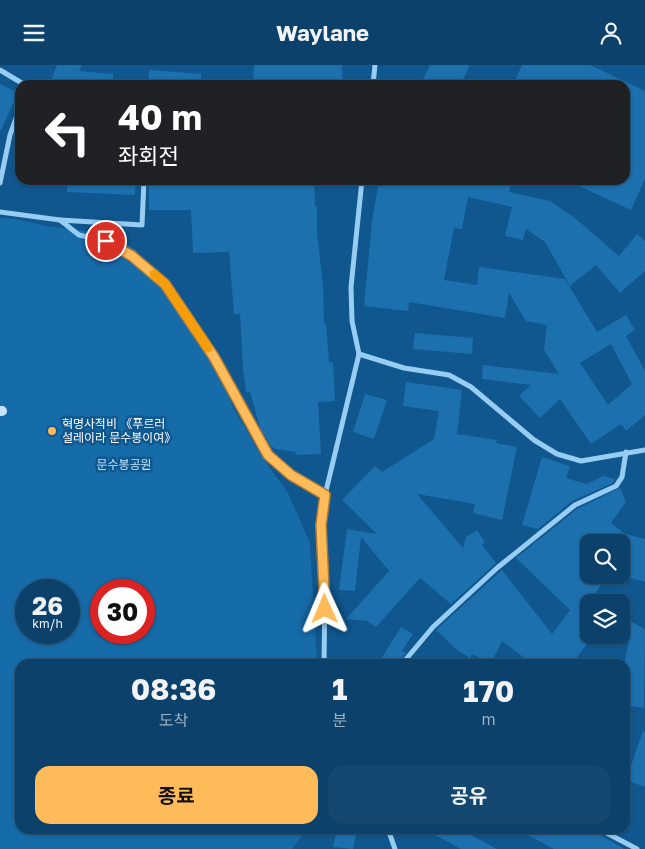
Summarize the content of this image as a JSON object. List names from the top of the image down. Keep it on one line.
{"parks":["문수봉공원"],"places":["혁명사적비 《푸르러 설레이라 문수봉이여》"],"page":{"header":"Waylane","turn":["40 m","좌회전"],"speed":"26 km/h","limit":"30","eta":["08:36","도착","1","분","170","m"],"buttons":["종료","공유"]}}
